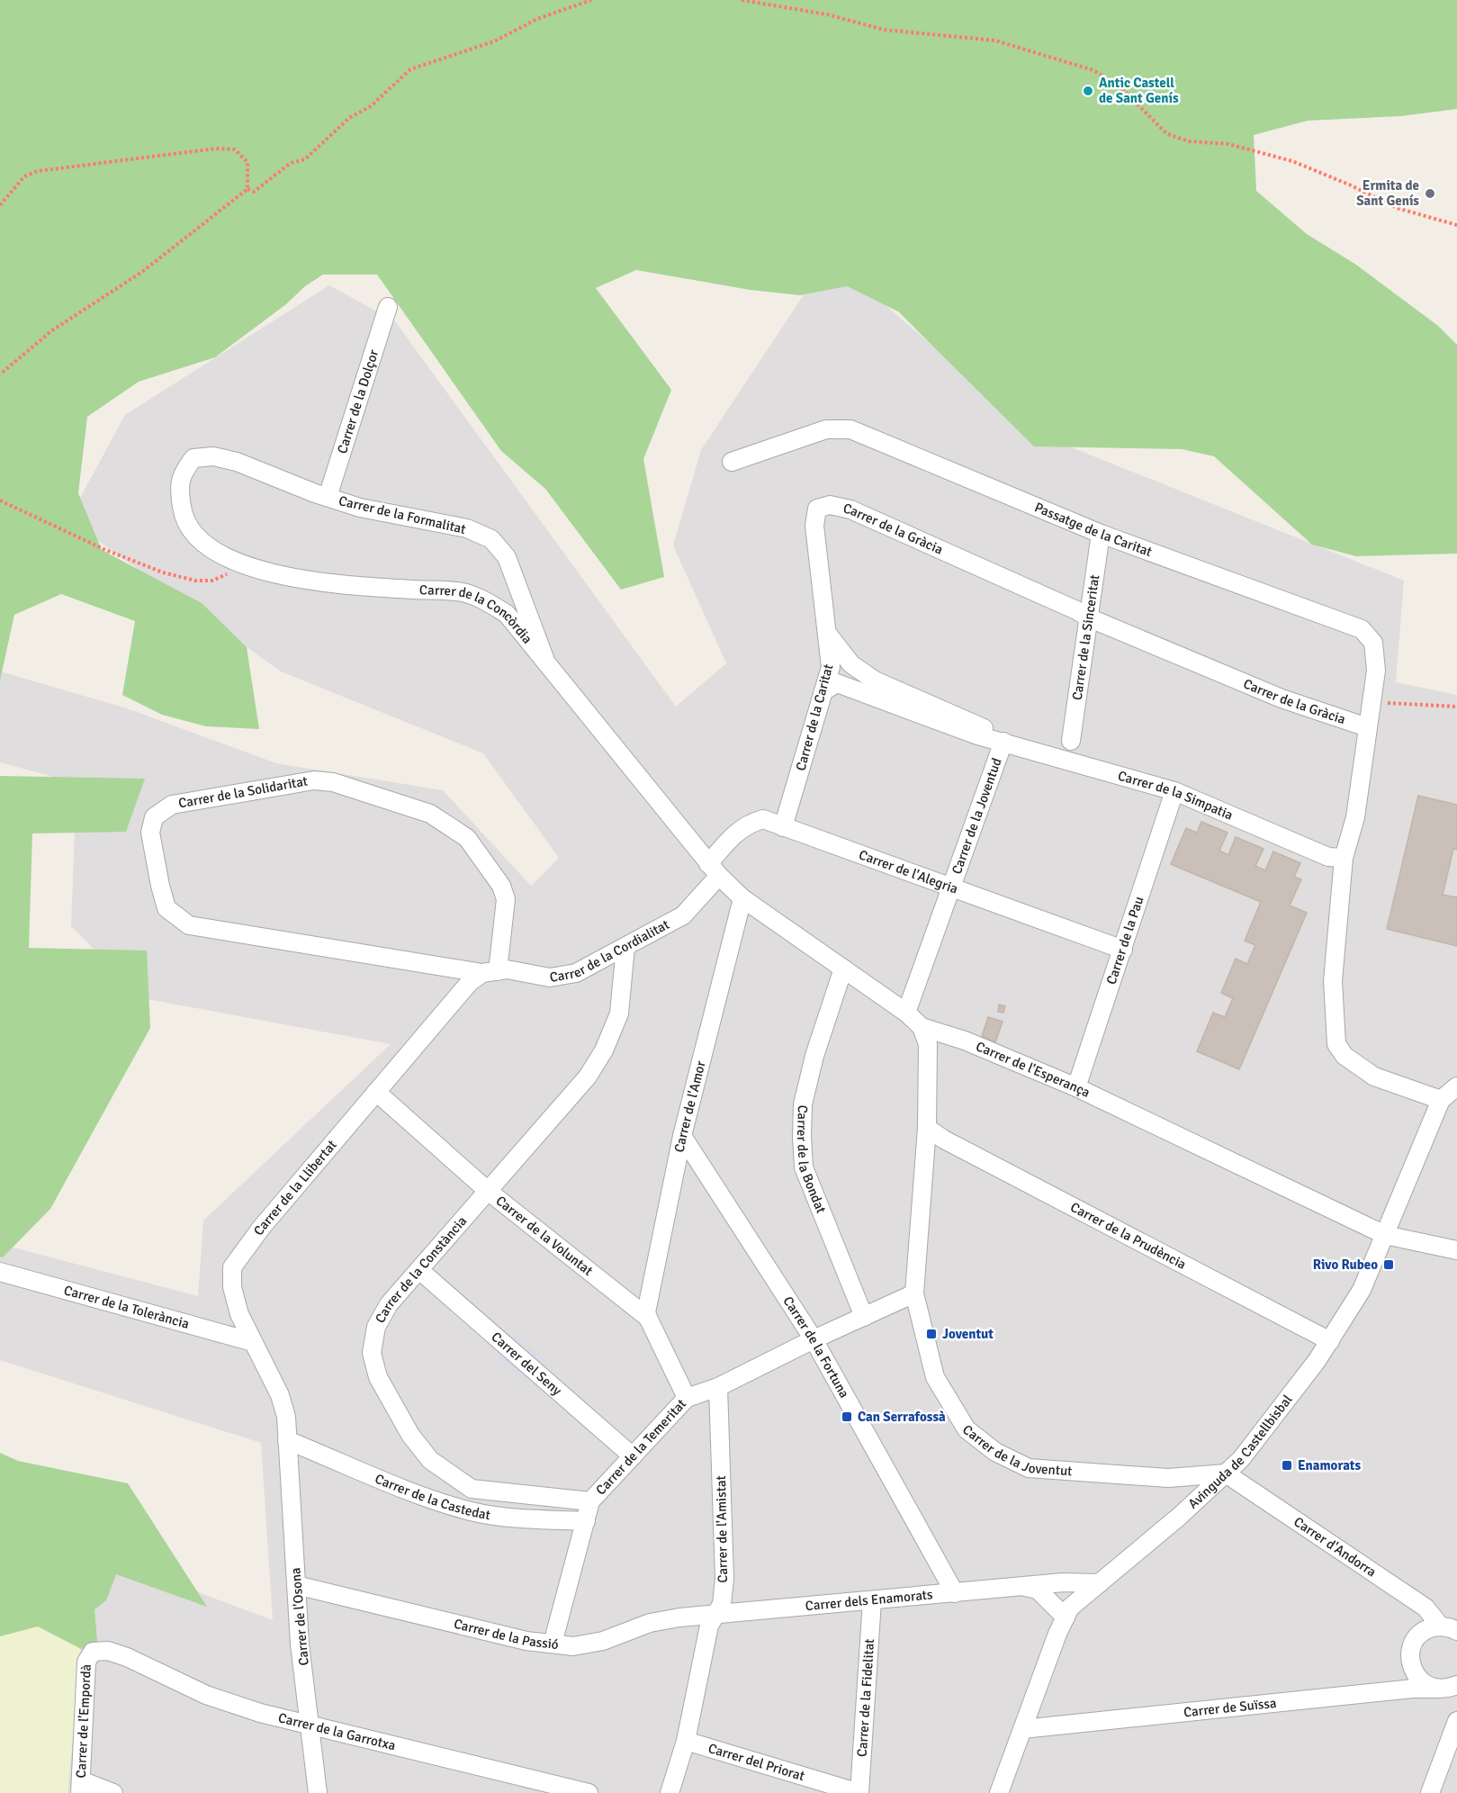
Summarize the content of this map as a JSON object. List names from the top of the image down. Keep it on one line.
{"streets":{"street":["Carrer de la Dolçor","Carrer de la Formalitat","Carrer de la Gràcia","Passatge de la Caritat","Carrer de la Concòrdia","Carrer de la Sinceritat","Carrer de la Caritat","Carrer de la Solidaritat","Carrer de la Simpatia","Carrer de la Joventud","Carrer de l'Alegria","Carrer de la Pau","Carrer de la Cordialitat","Carrer de l'Esperança","Carrer de l'Amor","Carrer de la Bondat","Carrer de la Llibertat","Carrer de la Voluntat","Carrer de la Prudència","Carrer de la Constància","Carrer de la Tolerància","Carrer de la Fortuna","Carrer del Seny","Carrer de la Temeritat","Carrer de la Joventut","Avinguda de Castellbisbal","Carrer de la Castedat","Carrer de l'Amistat","Carrer d'Andorra","Carrer dels Enamorats","Carrer de l'Osona","Carrer de la Passió","Carrer de la Fidelitat","Carrer de Suïssa","Carrer de l'Empordà","Carrer de la Garrotxa","Carrer del Priorat"]},"crossings":[["Carrer de la Dolçor","Carrer de la Formalitat"],["Carrer de la Formalitat","Carrer de la Concòrdia"],["Carrer de la Gràcia","Passatge de la Caritat"],["Carrer de la Gràcia","Carrer de la Sinceritat"],["Carrer de la Gràcia","Carrer de la Caritat"],["Passatge de la Caritat","Carrer de la Sinceritat"],["Carrer de la Concòrdia","Carrer de l'Alegria"],["Carrer de la Concòrdia","Carrer de la Cordialitat"],["Carrer de la Concòrdia","Carrer de l'Esperança"],["Carrer de la Caritat","Carrer de la Simpatia"],["Carrer de la Caritat","Carrer de l'Alegria"],["Carrer de la Solidaritat","Carrer de la Cordialitat"],["Carrer de la Solidaritat","Carrer de la Llibertat"],["Carrer de la Simpatia","Carrer de la Joventud"],["Carrer de la Simpatia","Carrer de la Pau"],["Carrer de la Joventud","Carrer de l'Alegria"],["Carrer de la Joventud","Carrer de l'Esperança"],["Carrer de l'Alegria","Carrer de la Pau"],["Carrer de l'Alegria","Carrer de la Cordialitat"],["Carrer de l'Alegria","Carrer de l'Esperança"],["Carrer de la Pau","Carrer de l'Esperança"],["Carrer de la Cordialitat","Carrer de l'Esperança"],["Carrer de la Cordialitat","Carrer de la Llibertat"],["Carrer de la Cordialitat","Carrer de la Constància"],["Carrer de l'Esperança","Carrer de l'Amor"],["Carrer de l'Esperança","Carrer de la Bondat"],["Carrer de l'Esperança","Carrer de la Joventut"],["Carrer de l'Esperança","Avinguda de Castellbisbal"],["Carrer de l'Amor","Carrer de la Voluntat"],["Carrer de l'Amor","Carrer de la Fortuna"],["Carrer de la Bondat","Carrer de la Temeritat"],["Carrer de la Llibertat","Carrer de la Voluntat"],["Carrer de la Llibertat","Carrer de la Tolerància"],["Carrer de la Llibertat","Carrer de la Castedat"],["Carrer de la Llibertat","Carrer de l'Osona"],["Carrer de la Voluntat","Carrer de la Constància"],["Carrer de la Voluntat","Carrer de la Temeritat"],["Carrer de la Prudència","Carrer de la Joventut"],["Carrer de la Prudència","Avinguda de Castellbisbal"],["Carrer de la Constància","Carrer del Seny"],["Carrer de la Constància","Carrer de la Temeritat"],["Carrer de la Fortuna","Carrer de la Temeritat"],["Carrer de la Fortuna","Carrer dels Enamorats"],["Carrer del Seny","Carrer de la Temeritat"],["Carrer de la Temeritat","Carrer de la Joventut"],["Carrer de la Temeritat","Carrer de la Castedat"],["Carrer de la Temeritat","Carrer de l'Amistat"],["Carrer de la Temeritat","Carrer de la Passió"],["Carrer de la Joventut","Avinguda de Castellbisbal"],["Carrer de la Joventut","Carrer d'Andorra"],["Avinguda de Castellbisbal","Carrer d'Andorra"],["Avinguda de Castellbisbal","Carrer dels Enamorats"],["Avinguda de Castellbisbal","Carrer de Suïssa"],["Carrer de la Castedat","Carrer de l'Osona"],["Carrer de l'Amistat","Carrer dels Enamorats"],["Carrer de l'Amistat","Carrer de la Passió"],["Carrer de l'Amistat","Carrer del Priorat"],["Carrer dels Enamorats","Carrer de la Passió"],["Carrer dels Enamorats","Carrer de la Fidelitat"],["Carrer de l'Osona","Carrer de la Passió"],["Carrer de l'Osona","Carrer de la Garrotxa"],["Carrer de la Fidelitat","Carrer del Priorat"],["Carrer de l'Empordà","Carrer de la Garrotxa"]],"places":{"other":["Antic Castell de Sant Genís","Ermita de Sant Genís"],"transit":["Rivo Rubeo","Joventut","Can Serrafossà","Enamorats"]}}
